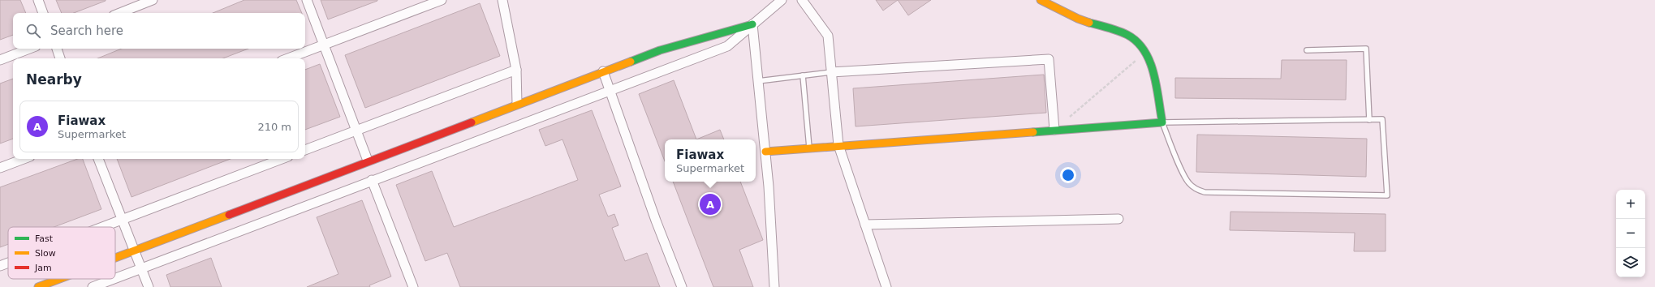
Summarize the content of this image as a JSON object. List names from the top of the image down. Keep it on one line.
{"legend":["Fast","Slow","Jam"],"page":{"search":"Search here","heading":"Nearby","list":[{"mark":"A","name":"Fiawax","note":"Supermarket","value":"210 m"}],"popup":["Fiawax","Supermarket"],"map_buttons":["+","−"],"pins":"A"}}
